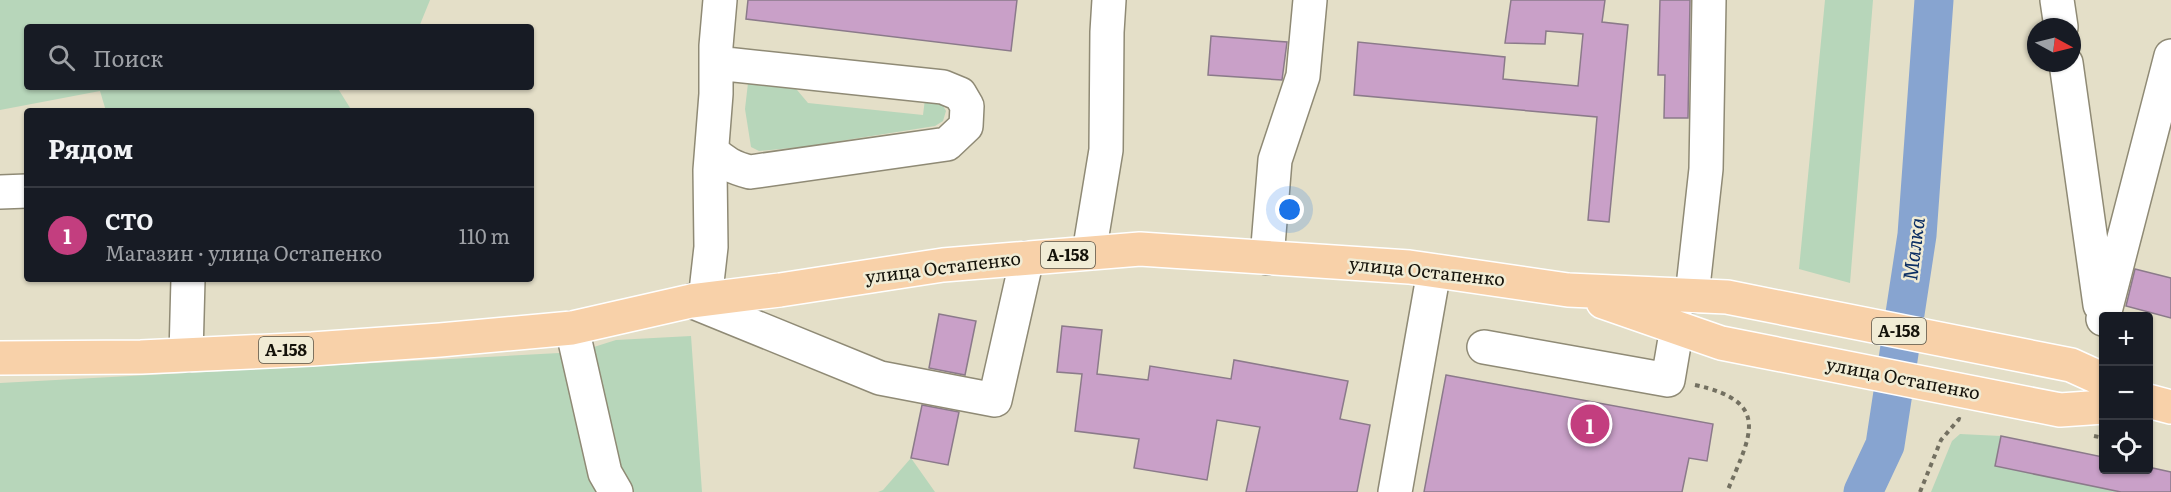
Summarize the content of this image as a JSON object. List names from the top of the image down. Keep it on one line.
{"streets":{"main road":["А-158","улица Остапенко"]},"crossings":[["А-158","улица Остапенко"]],"water":["Малка"],"north":"right","page":{"search":"Поиск","heading":"Рядом","list":[{"mark":"1","name":"СТО","note":"Магазин · улица Остапенко","value":"110 m"}],"map_buttons":["+","−"],"pins":"1"}}
